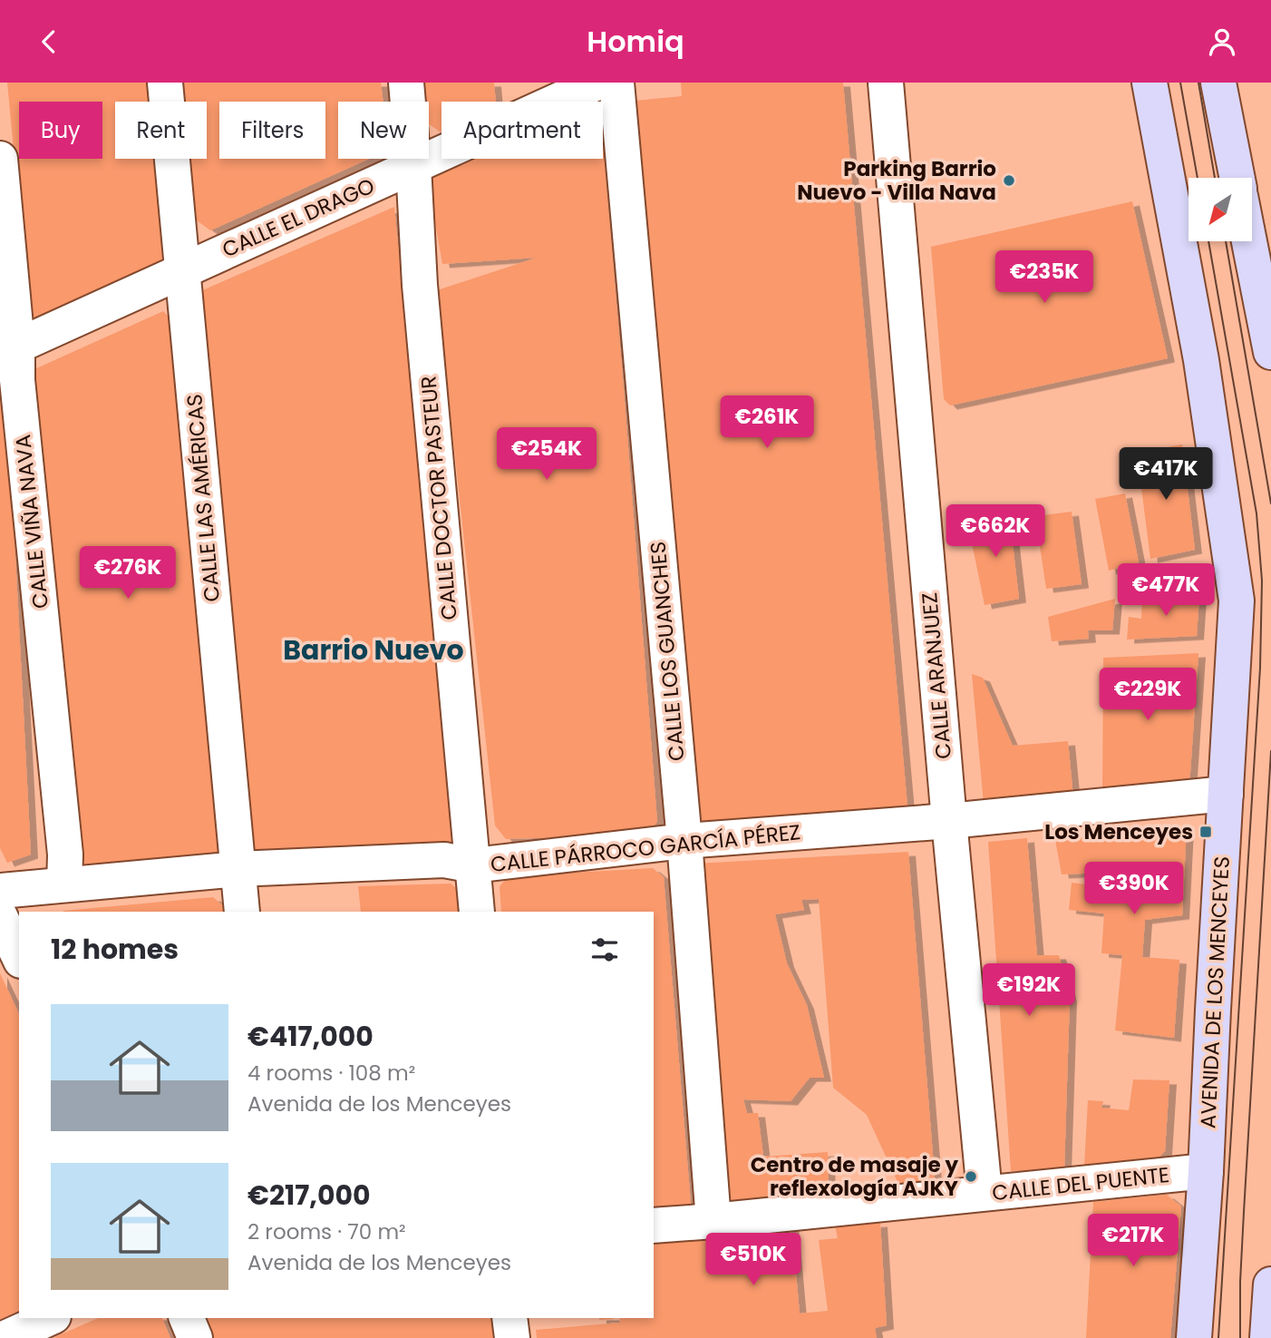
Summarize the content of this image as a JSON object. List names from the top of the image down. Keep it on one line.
{"streets":{"main road":["AVENIDA DE LOS MENCEYES"],"street":["CALLE EL DRAGO","CALLE LAS AMÉRICAS","CALLE DOCTOR PASTEUR","CALLE VIÑA NAVA","CALLE LOS GUANCHES","CALLE ARANJUEZ","CALLE PÁRROCO GARCÍA PÉREZ","CALLE DEL PUENTE"]},"crossings":[["CALLE EL DRAGO","CALLE LAS AMÉRICAS"],["CALLE EL DRAGO","CALLE DOCTOR PASTEUR"],["CALLE EL DRAGO","CALLE VIÑA NAVA"],["CALLE LAS AMÉRICAS","CALLE PÁRROCO GARCÍA PÉREZ"],["CALLE DOCTOR PASTEUR","CALLE PÁRROCO GARCÍA PÉREZ"],["CALLE VIÑA NAVA","CALLE PÁRROCO GARCÍA PÉREZ"],["CALLE LOS GUANCHES","CALLE PÁRROCO GARCÍA PÉREZ"],["CALLE LOS GUANCHES","CALLE DEL PUENTE"],["CALLE ARANJUEZ","CALLE PÁRROCO GARCÍA PÉREZ"],["CALLE ARANJUEZ","CALLE DEL PUENTE"],["CALLE PÁRROCO GARCÍA PÉREZ","AVENIDA DE LOS MENCEYES"],["AVENIDA DE LOS MENCEYES","CALLE DEL PUENTE"]],"districts":["Barrio Nuevo"],"places":{"other":["Parking Barrio Nuevo - Villa Nava","Centro de masaje y reflexología AJKY"],"transit":["Los Menceyes"]},"north":"bottom left","page":{"header":"Homiq","chip":["Buy","Rent","Filters","New","Apartment"],"price":["€235K","€261K","€254K","€417K","€662K","€276K","€477K","€229K","€390K","€192K","€217K","€510K"],"heading":"12 homes","list":[{"name":"€417,000","note":"4 rooms · 108 m² · Avenida de los Menceyes"},{"name":"€217,000","note":"2 rooms · 70 m² · Avenida de los Menceyes"}]}}
